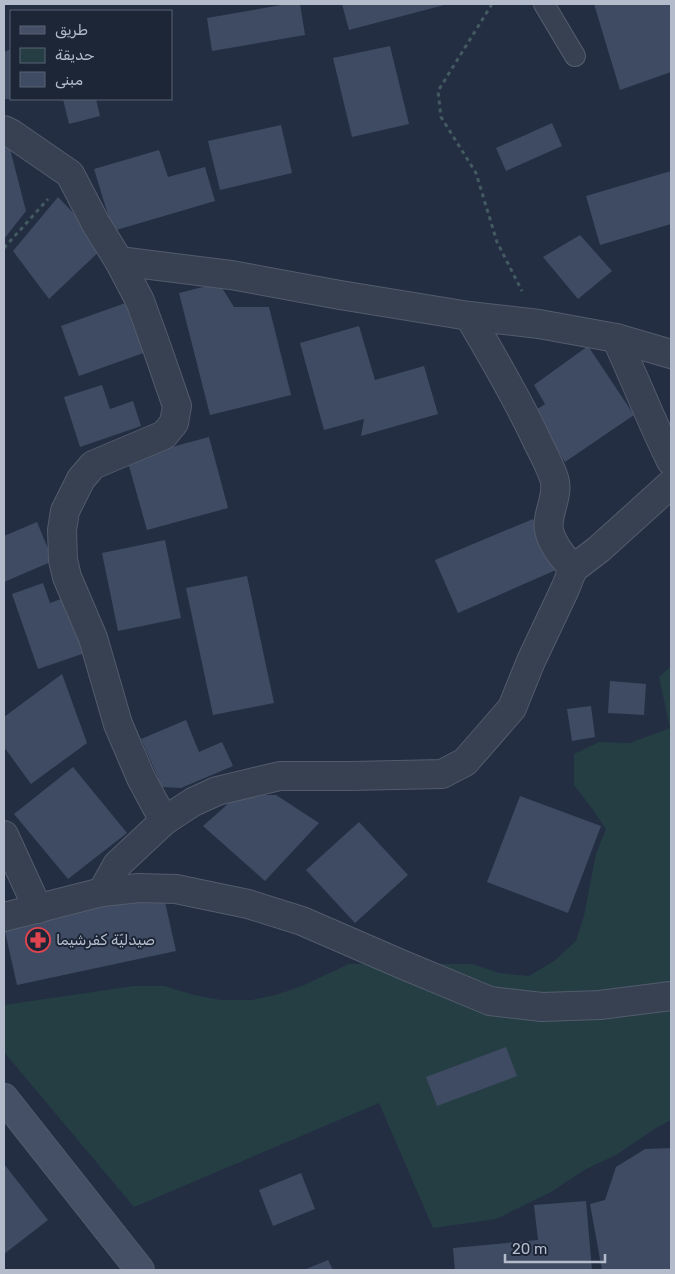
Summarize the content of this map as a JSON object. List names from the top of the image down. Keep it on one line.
{"places":{"pharmacy":["صيدليّة كفرشيما"]},"legend":["طريق","حديقة","مبنى"],"scale_bar":"20 m"}
